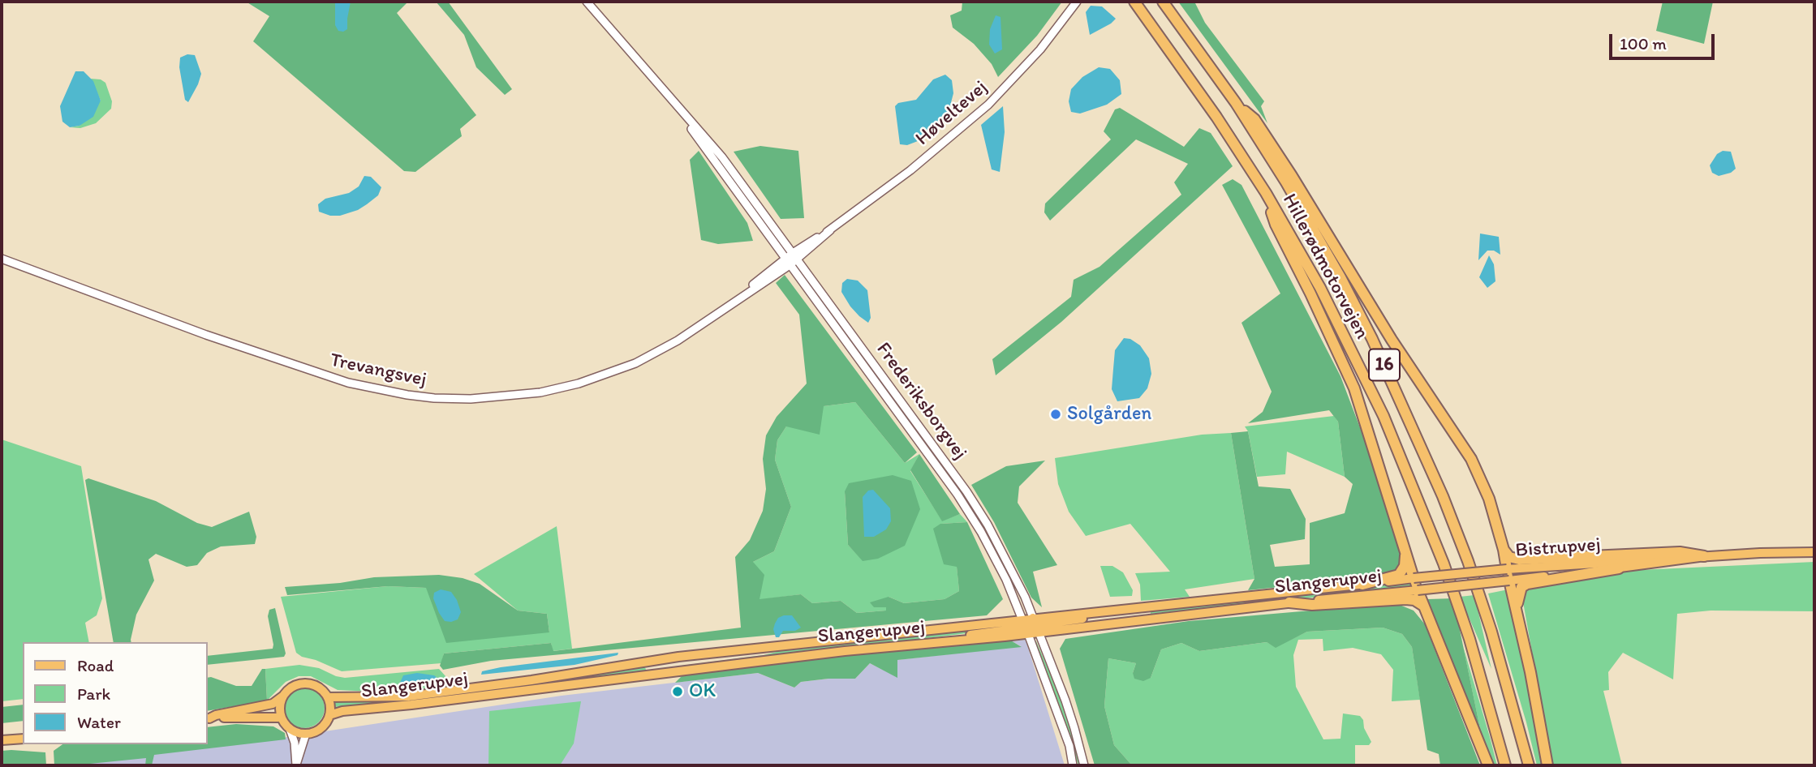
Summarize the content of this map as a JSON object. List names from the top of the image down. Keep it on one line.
{"streets":{"highway":["Hillerødmotorvejen","16"],"main road":["Bistrupvej","Slangerupvej"],"street":["Høveltevej","Trevangsvej","Frederiksborgvej"]},"crossings":[["Høveltevej","Trevangsvej"],["Høveltevej","Frederiksborgvej"],["Trevangsvej","Frederiksborgvej"],["Frederiksborgvej","Slangerupvej"],["Bistrupvej","Slangerupvej"]],"places":["Solgården","OK"],"legend":["Road","Park","Water"],"scale_bar":"100 m"}
